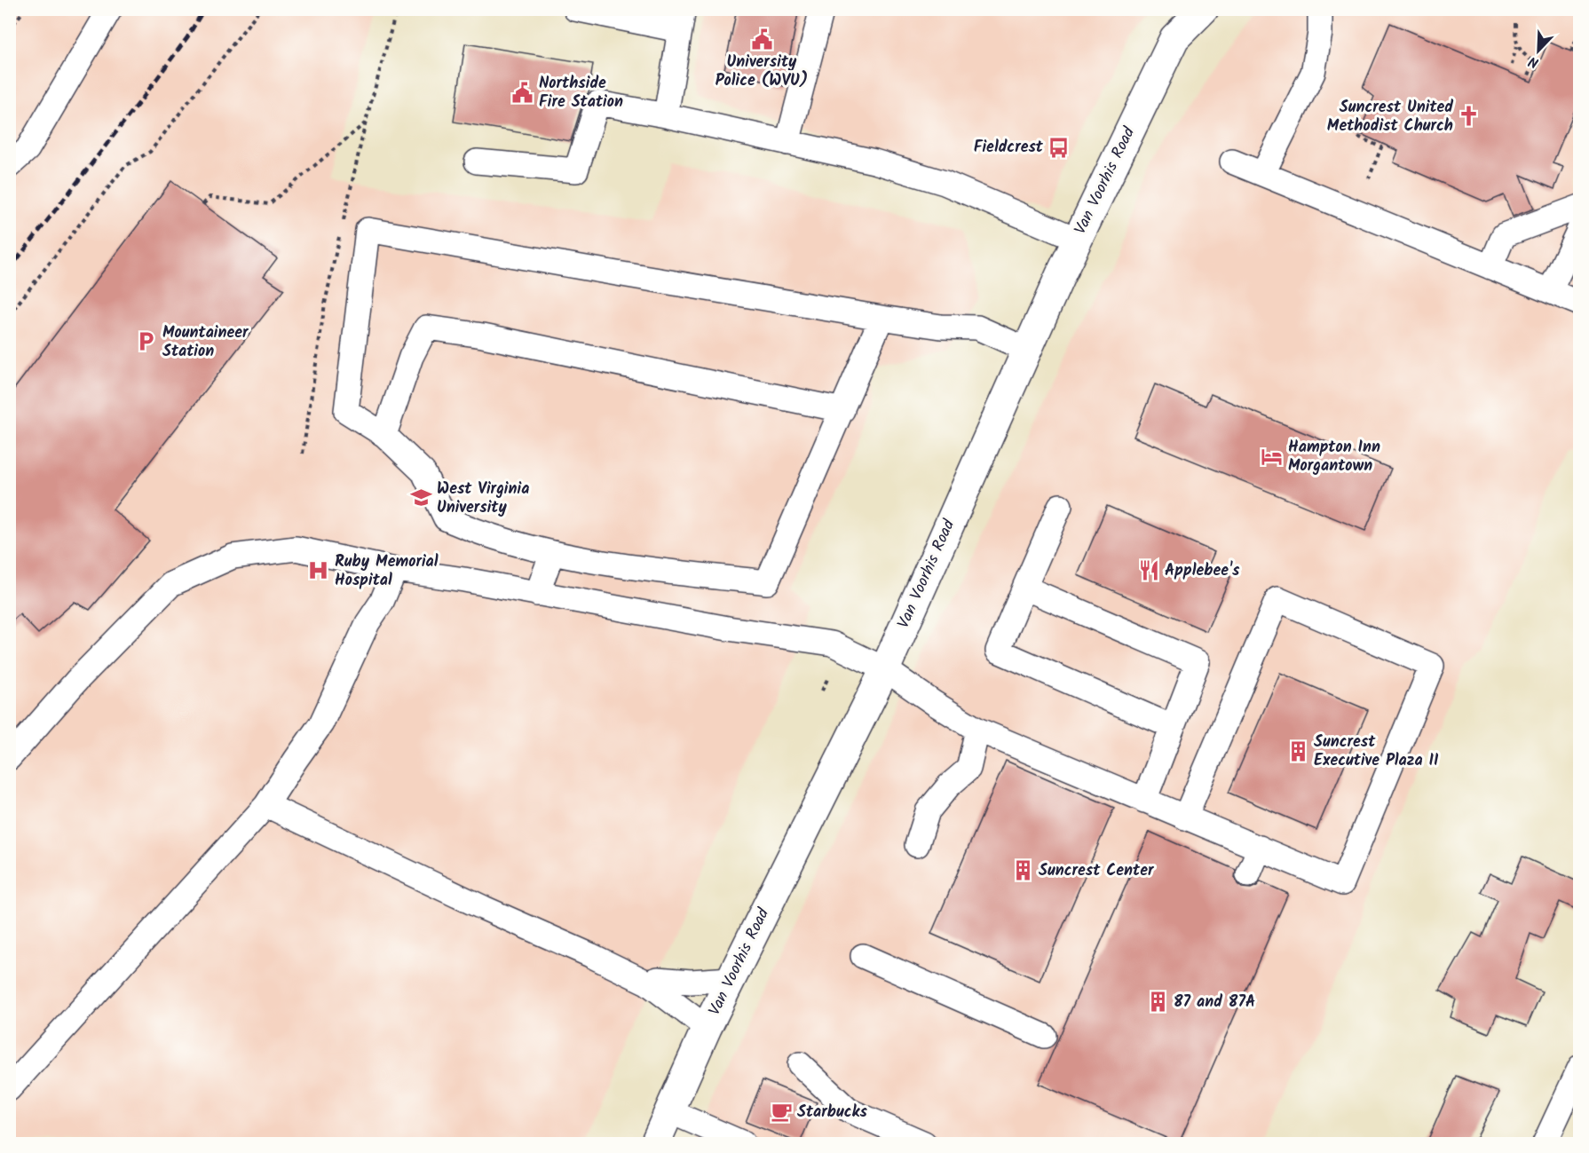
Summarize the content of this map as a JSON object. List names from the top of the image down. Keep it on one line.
{"streets":{"main road":["Van Voorhis Road"]},"places":{"public building":["University Police (WVU)","Northside Fire Station"],"church":["Suncrest United Methodist Church"],"bus stop":["Fieldcrest"],"parking":["Mountaineer Station"],"hotel":["Hampton Inn Morgantown"],"school or university":["West Virginia University"],"hospital":["Ruby Memorial Hospital"],"restaurant":["Applebee's"],"building":["Suncrest Executive Plaza II","Suncrest Center","87 and 87A"],"cafe":["Starbucks"]},"north":"bottom left"}
